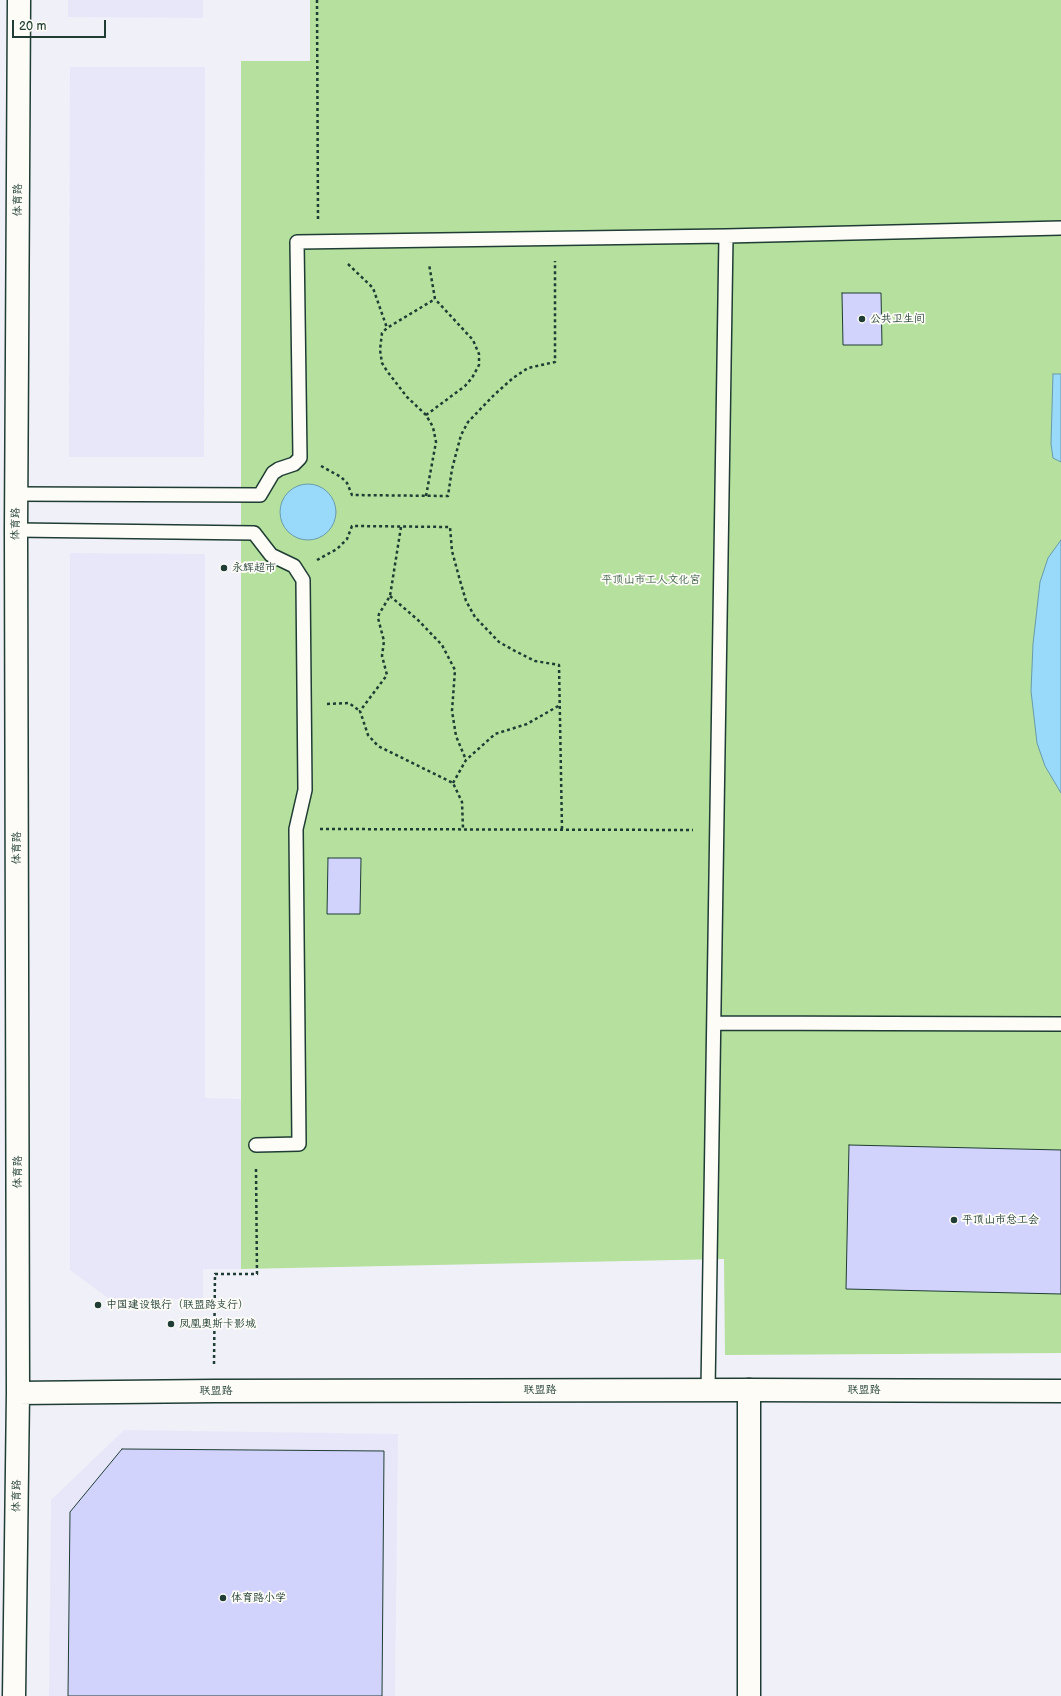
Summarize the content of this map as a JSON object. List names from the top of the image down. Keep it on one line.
{"streets":{"street":["体育路","联盟路"]},"crossings":[["体育路","联盟路"]],"parks":["平顶山市工人文化宫"],"places":["公共卫生间","永辉超市","平顶山市总工会","中国建设银行（联盟路支行）","凤凰奥斯卡影城","体育路小学"],"scale_bar":"20 m"}
